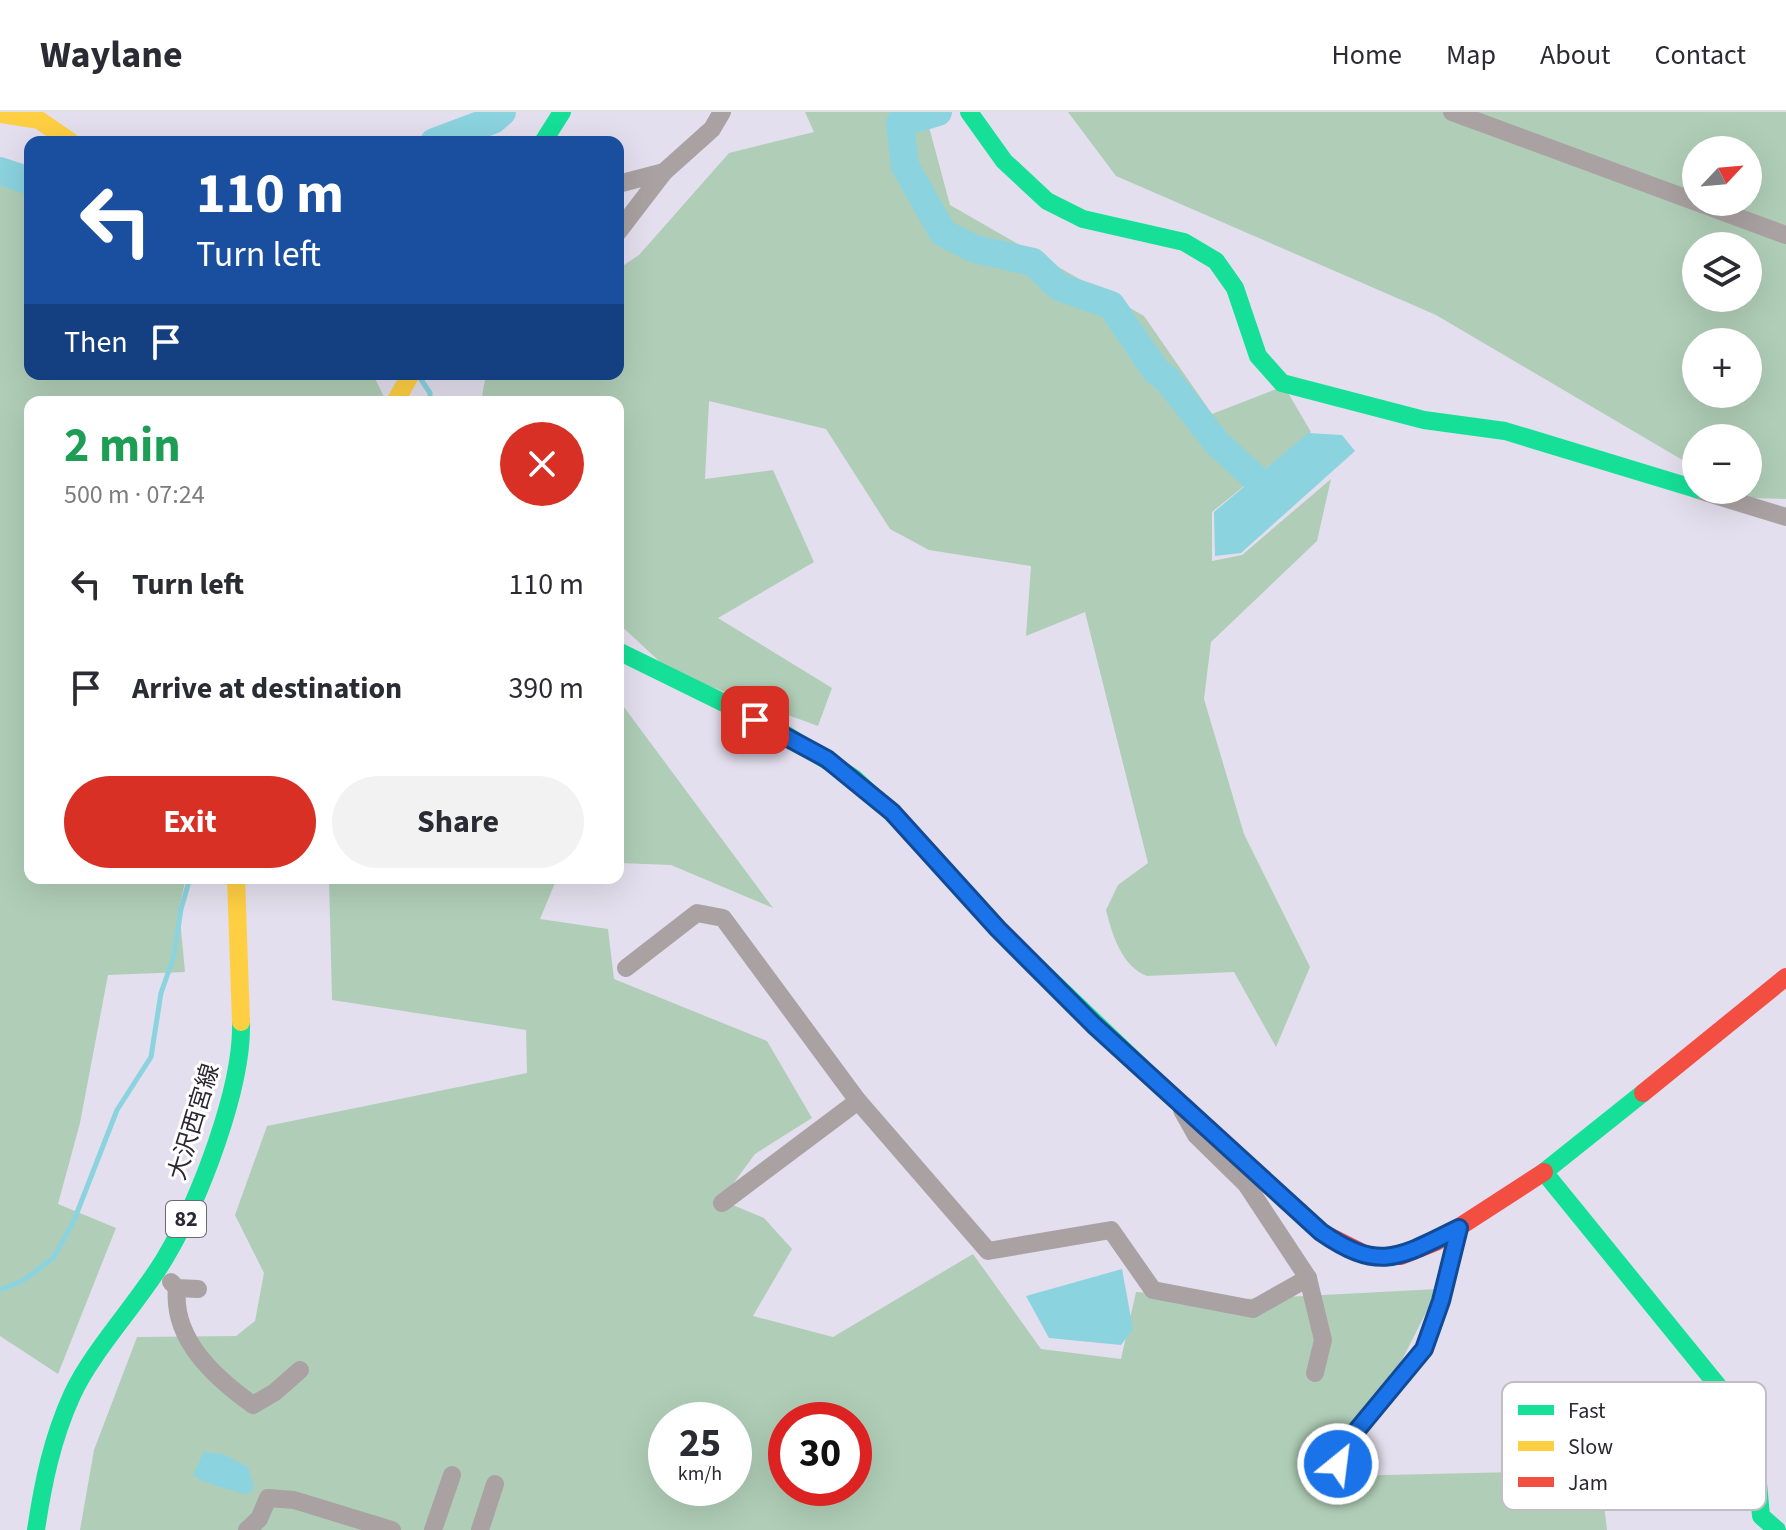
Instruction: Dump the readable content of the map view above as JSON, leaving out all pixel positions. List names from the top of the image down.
{
  "streets": {
    "street": ["大沢西宮線", "82"]
  },
  "legend": ["Fast", "Slow", "Jam"],
  "north": "top right",
  "page": {
    "header": "Waylane",
    "nav": [
      "Home",
      "Map",
      "About",
      "Contact"
    ],
    "map_buttons": ["+", "−"],
    "turn": ["110 m", "Turn left"],
    "then": "Then",
    "heading": ["2 min", "500 m · 07:24"],
    "list": [
      {
        "name": "Turn left",
        "value": "110 m"
      },
      {
        "name": "Arrive at destination",
        "value": "390 m"
      }
    ],
    "buttons": ["Exit", "Share"],
    "speed": "25 km/h",
    "limit": "30"
  }
}
